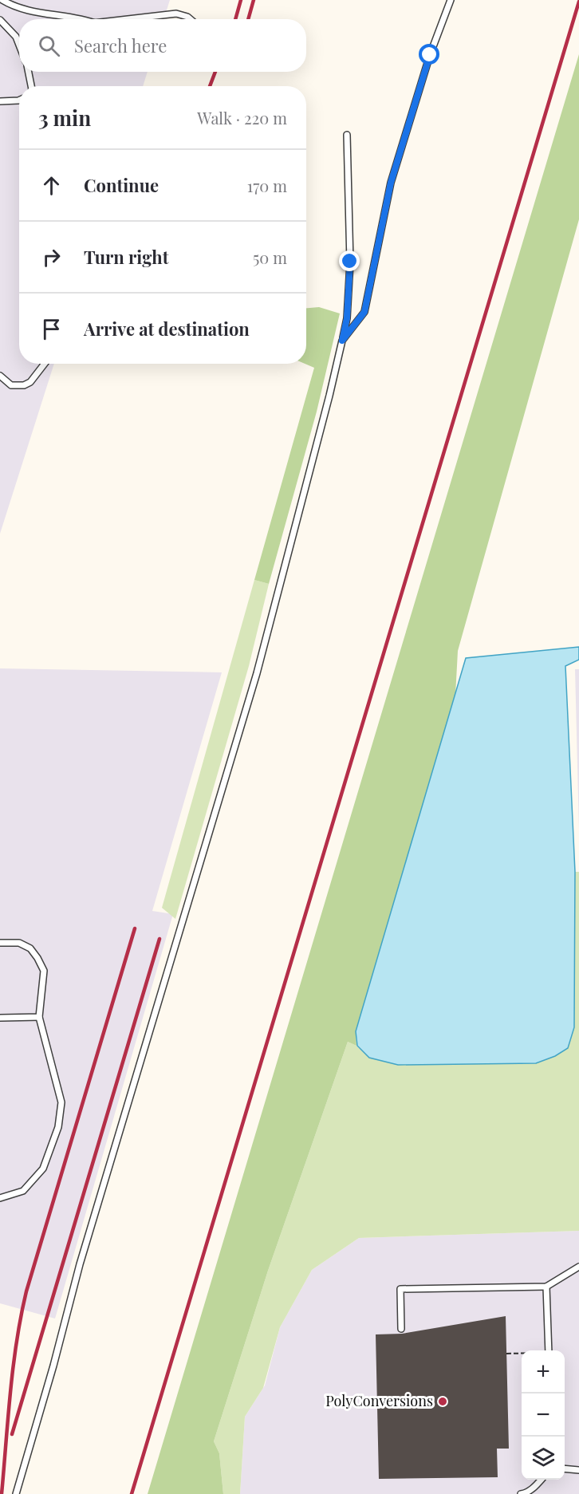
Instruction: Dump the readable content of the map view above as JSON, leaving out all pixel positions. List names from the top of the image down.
{
  "places": ["PolyConversions"],
  "page": {
    "search": "Search here",
    "heading": ["3 min", "Walk · 220 m"],
    "list": [
      ["Continue", "170 m"],
      ["Turn right", "50 m"],
      "Arrive at destination"
    ],
    "map_buttons": ["+", "−"]
  }
}
